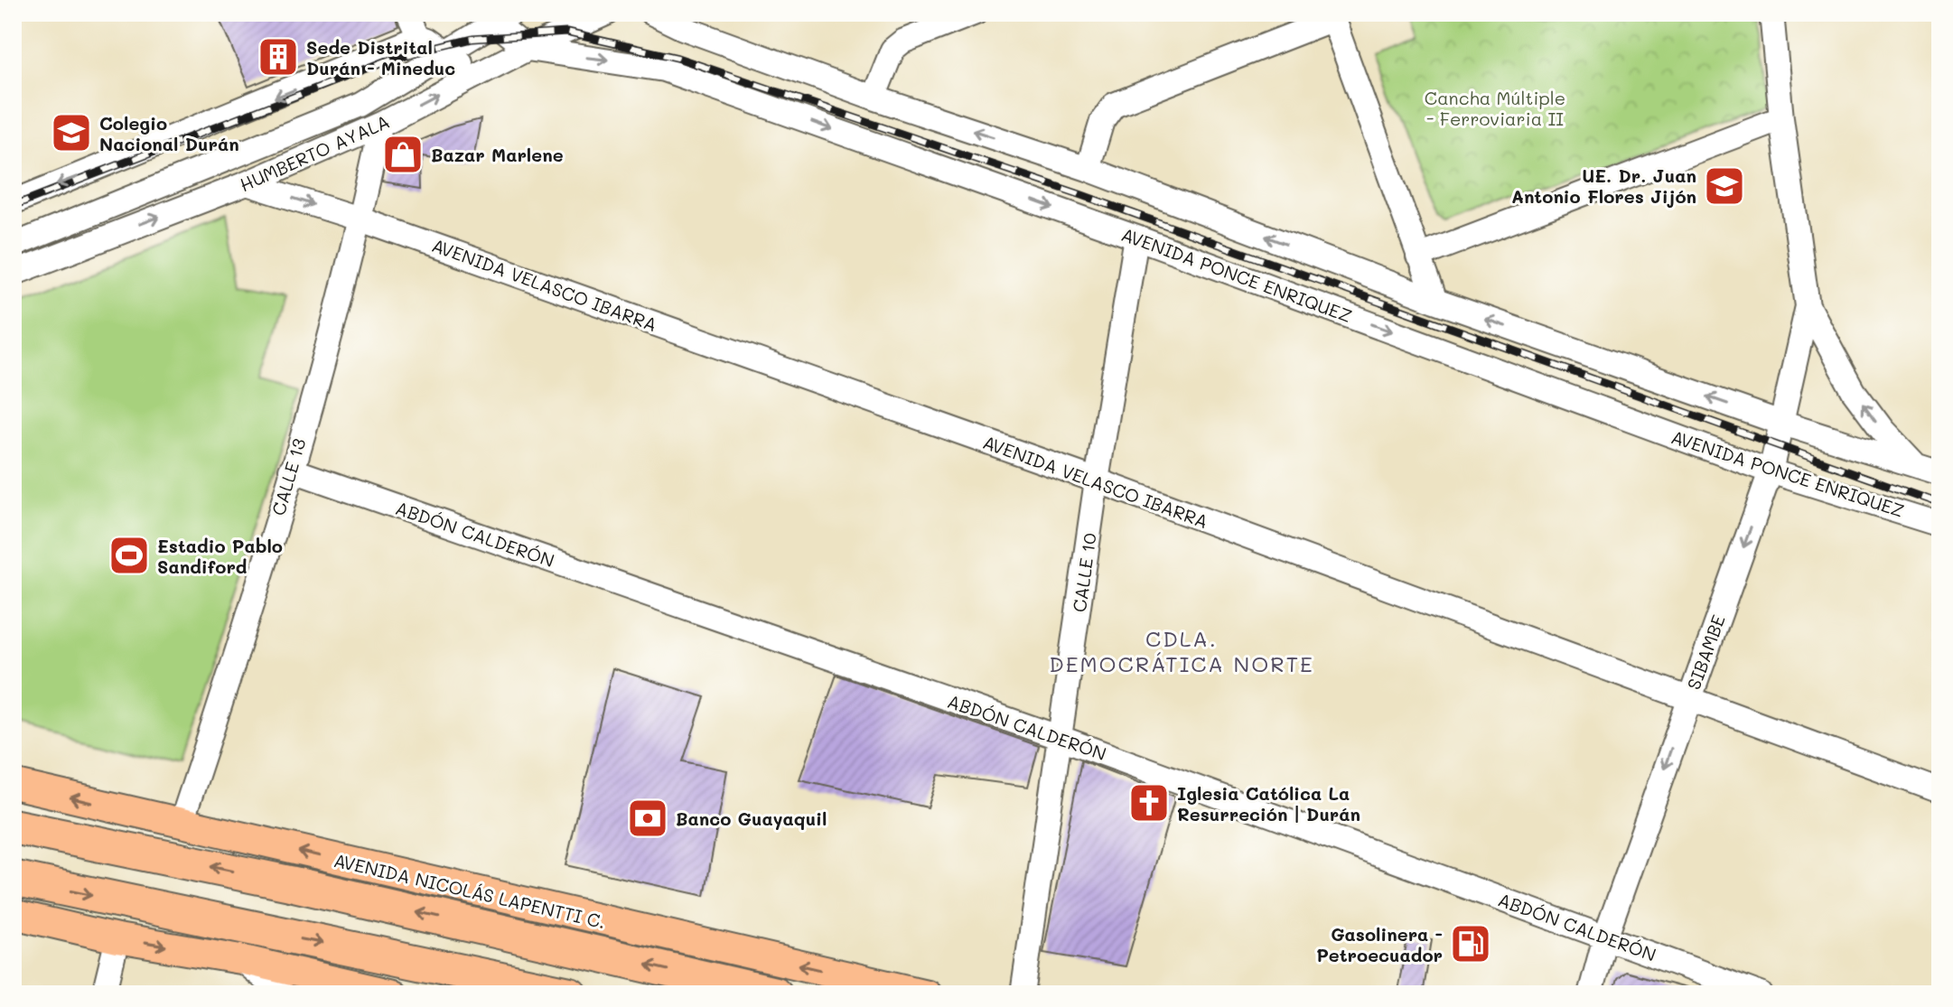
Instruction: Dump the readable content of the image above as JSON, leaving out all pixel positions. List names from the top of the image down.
{
  "streets": {
    "highway": ["AVENIDA NICOLÁS LAPENTTI C."],
    "street": [
      "HUMBERTO AYALA",
      "AVENIDA PONCE ENRIQUEZ",
      "AVENIDA VELASCO IBARRA",
      "CALLE 13",
      "ABDÓN CALDERÓN",
      "CALLE 10",
      "SIBAMBE"
    ]
  },
  "crossings": [
    ["HUMBERTO AYALA", "AVENIDA PONCE ENRIQUEZ"],
    ["HUMBERTO AYALA", "AVENIDA VELASCO IBARRA"],
    ["HUMBERTO AYALA", "CALLE 13"],
    ["AVENIDA PONCE ENRIQUEZ", "CALLE 10"],
    ["AVENIDA PONCE ENRIQUEZ", "SIBAMBE"],
    ["AVENIDA VELASCO IBARRA", "CALLE 13"],
    ["AVENIDA VELASCO IBARRA", "CALLE 10"],
    ["AVENIDA VELASCO IBARRA", "SIBAMBE"],
    ["CALLE 13", "ABDÓN CALDERÓN"],
    ["CALLE 13", "AVENIDA NICOLÁS LAPENTTI C."],
    ["ABDÓN CALDERÓN", "CALLE 10"],
    ["ABDÓN CALDERÓN", "SIBAMBE"]
  ],
  "one_way": ["AVENIDA NICOLÁS LAPENTTI C."],
  "districts": ["CDLA. DEMOCRÁTICA NORTE"],
  "parks": ["Cancha Múltiple - Ferroviaria II"],
  "places": {
    "building": ["Sede Distrital Durán - Mineduc"],
    "school or university": ["Colegio Nacional Durán", "UE. Dr. Juan Antonio Flores Jijón"],
    "shop": ["Bazar Marlene"],
    "sports": ["Estadio Pablo Sandiford"],
    "church": ["Iglesia Católica La Resurreción | Durán"],
    "bank": ["Banco Guayaquil"],
    "fuel station": ["Gasolinera - Petroecuador"]
  }
}
